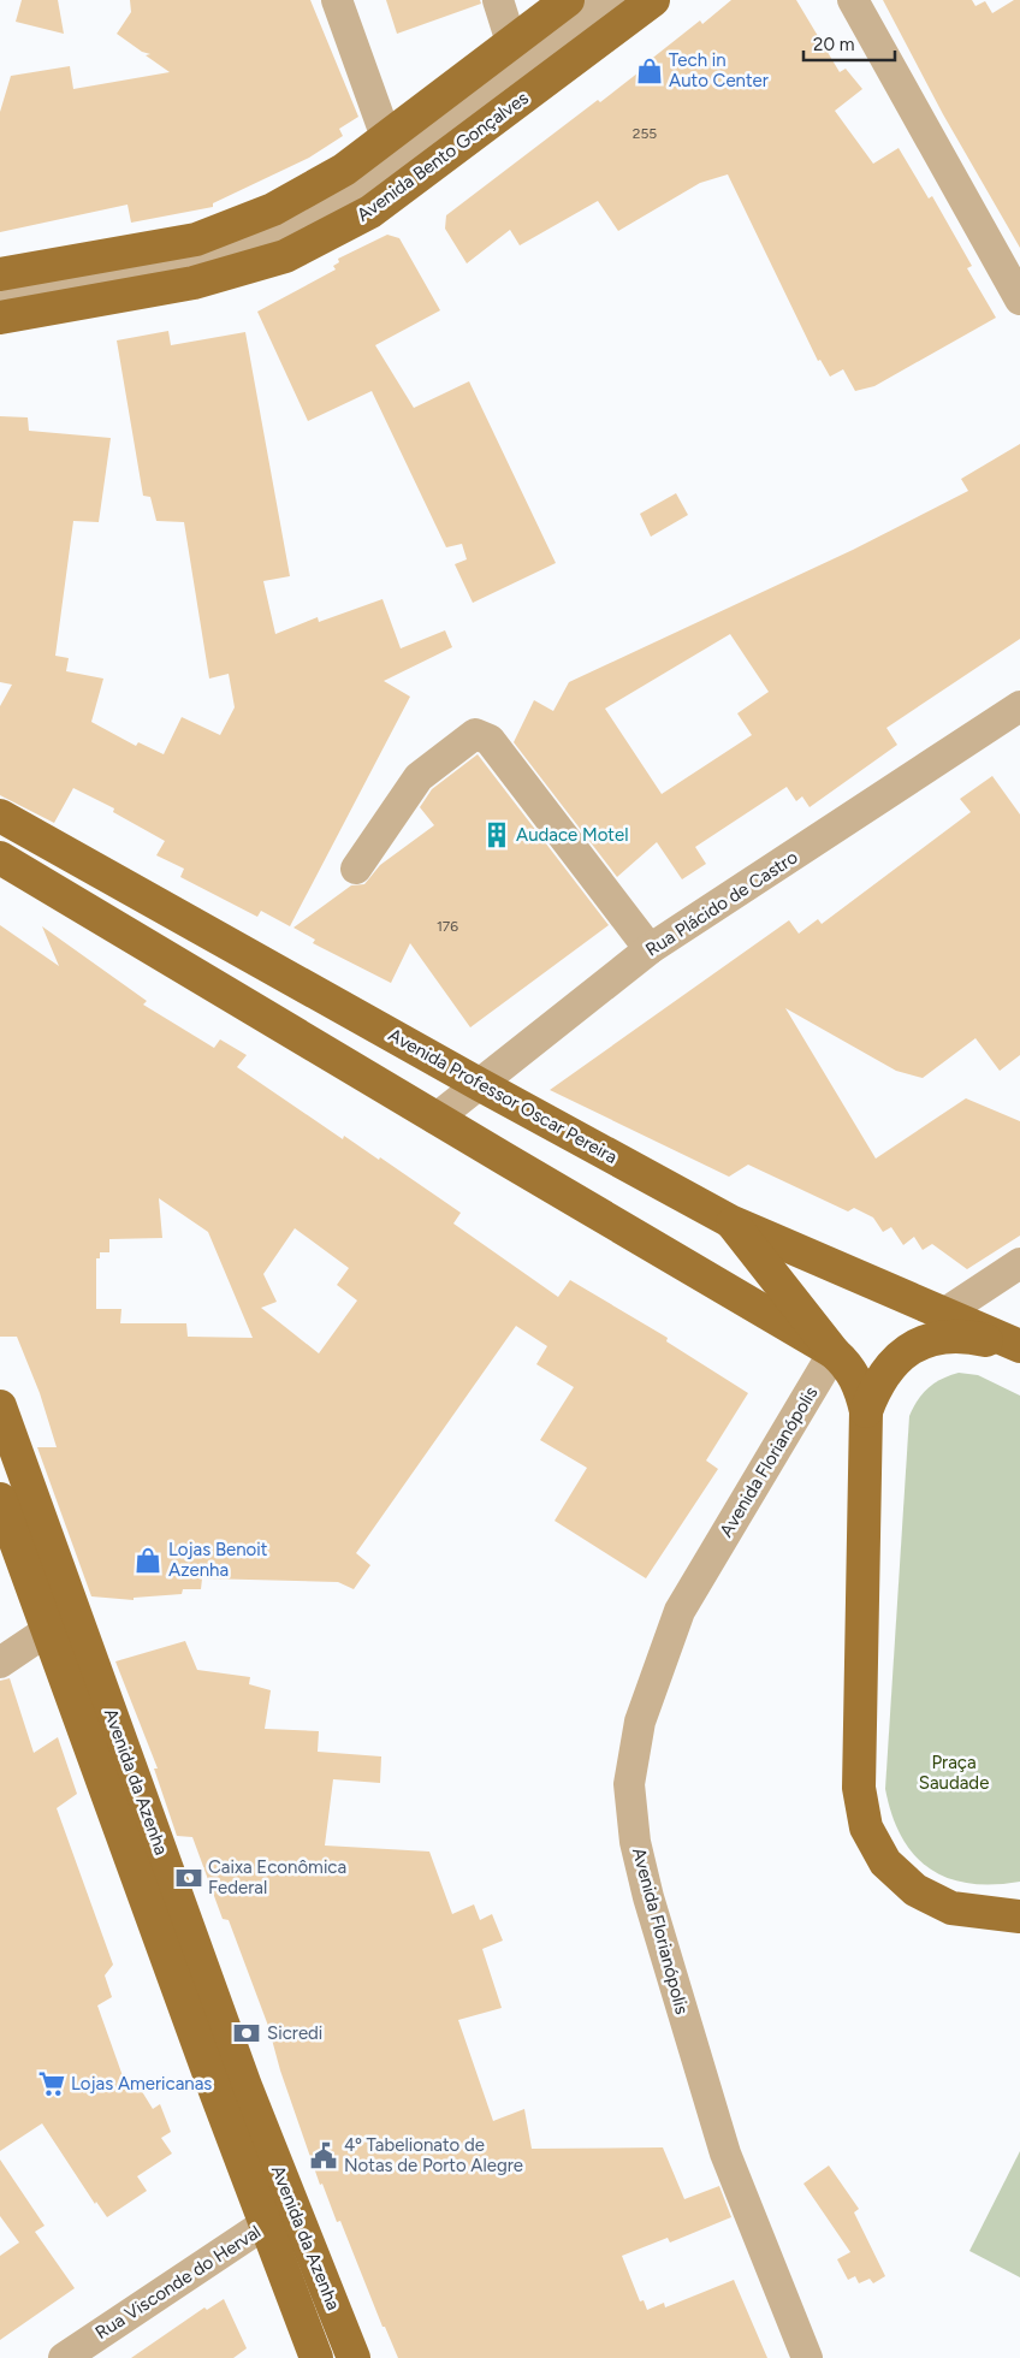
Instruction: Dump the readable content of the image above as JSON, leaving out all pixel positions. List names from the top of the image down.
{
  "streets": {
    "main road": ["Avenida Bento Gonçalves", "Avenida Professor Oscar Pereira", "Avenida da Azenha"],
    "street": ["Rua Plácido de Castro", "Avenida Florianópolis", "Rua Visconde do Herval"]
  },
  "crossings": [
    ["Rua Plácido de Castro", "Avenida Professor Oscar Pereira"],
    ["Avenida da Azenha", "Rua Visconde do Herval"]
  ],
  "parks": ["Praça Saudade"],
  "places": {
    "shop": ["Tech in Auto Center", "Lojas Benoit Azenha"],
    "building": ["Audace Motel"],
    "bank": ["Caixa Econômica Federal", "Sicredi"],
    "supermarket": ["Lojas Americanas"],
    "public building": ["4º Tabelionato de Notas de Porto Alegre"]
  },
  "house_numbers": ["255", "176"],
  "scale_bar": "20 m"
}
